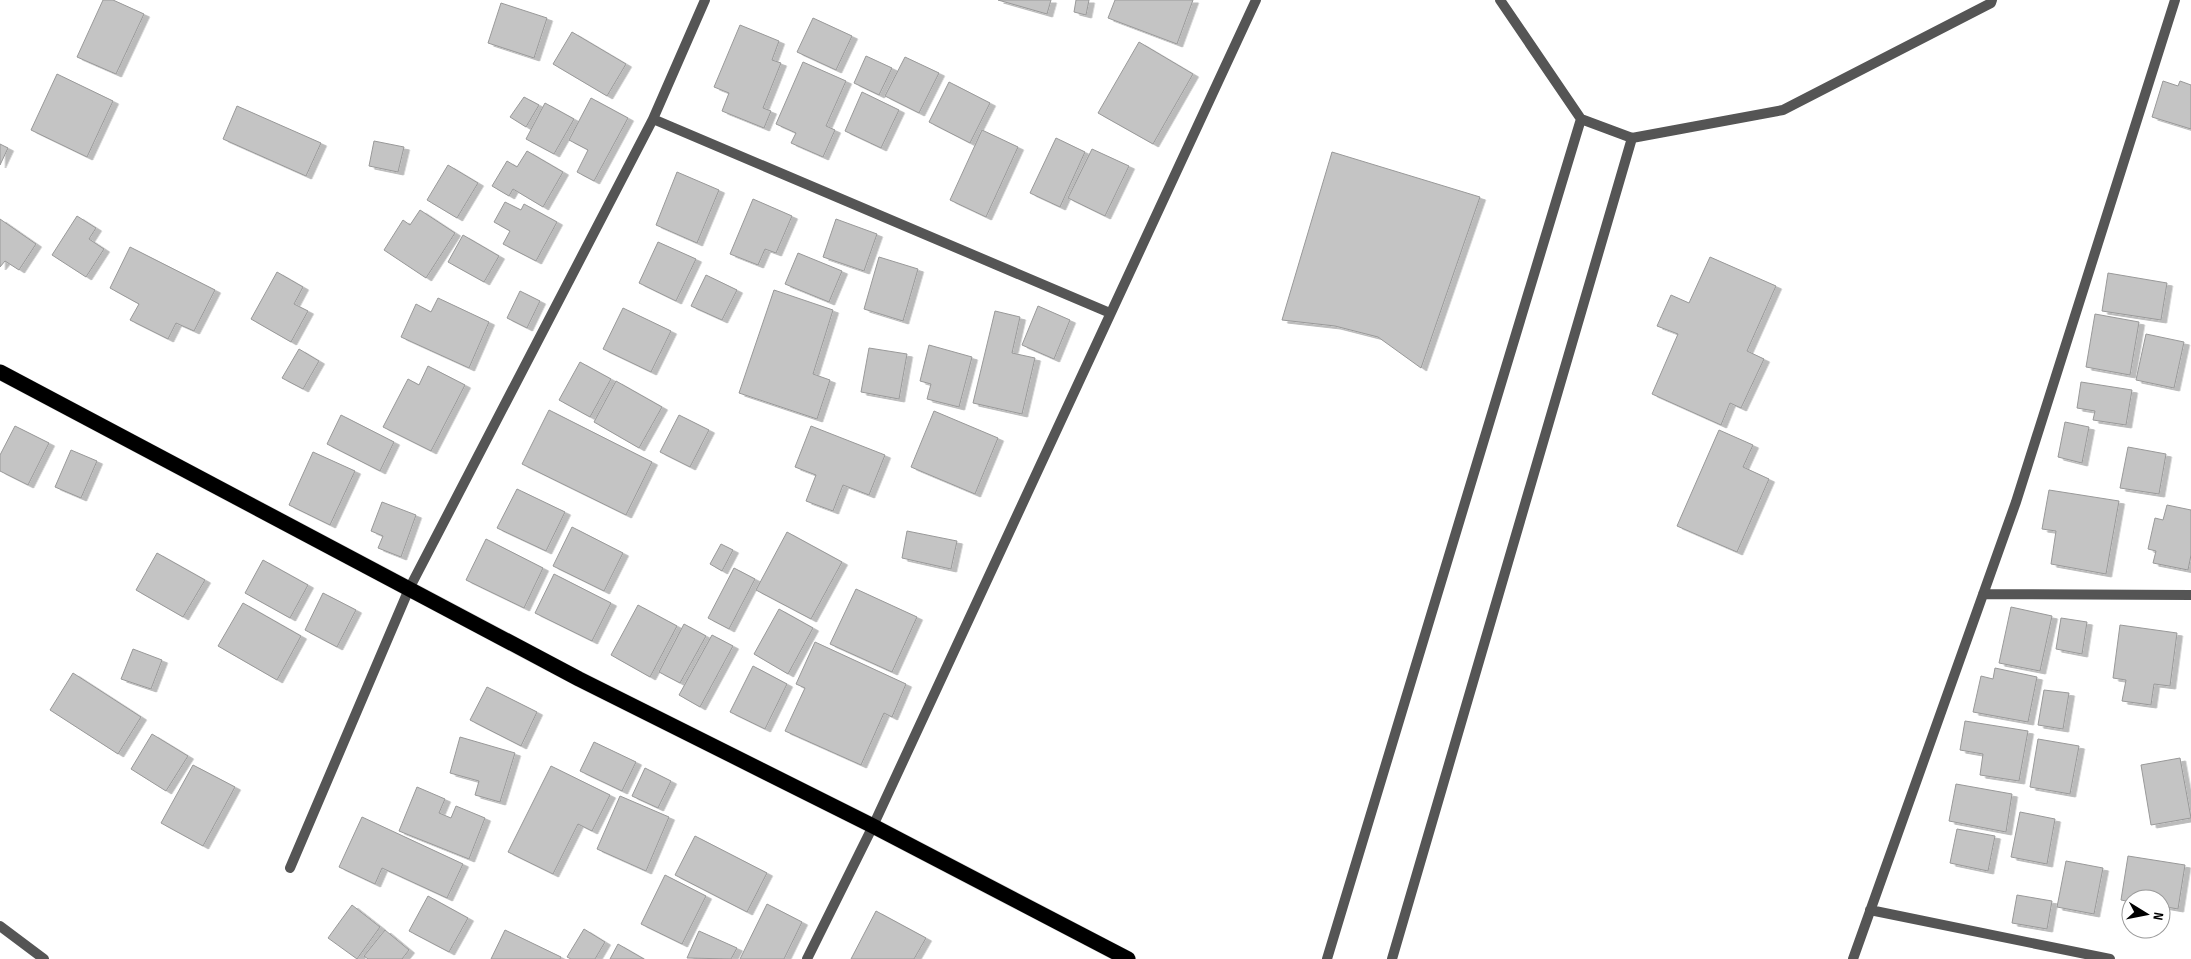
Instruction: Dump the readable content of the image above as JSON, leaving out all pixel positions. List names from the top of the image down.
{
  "north": "right"
}
